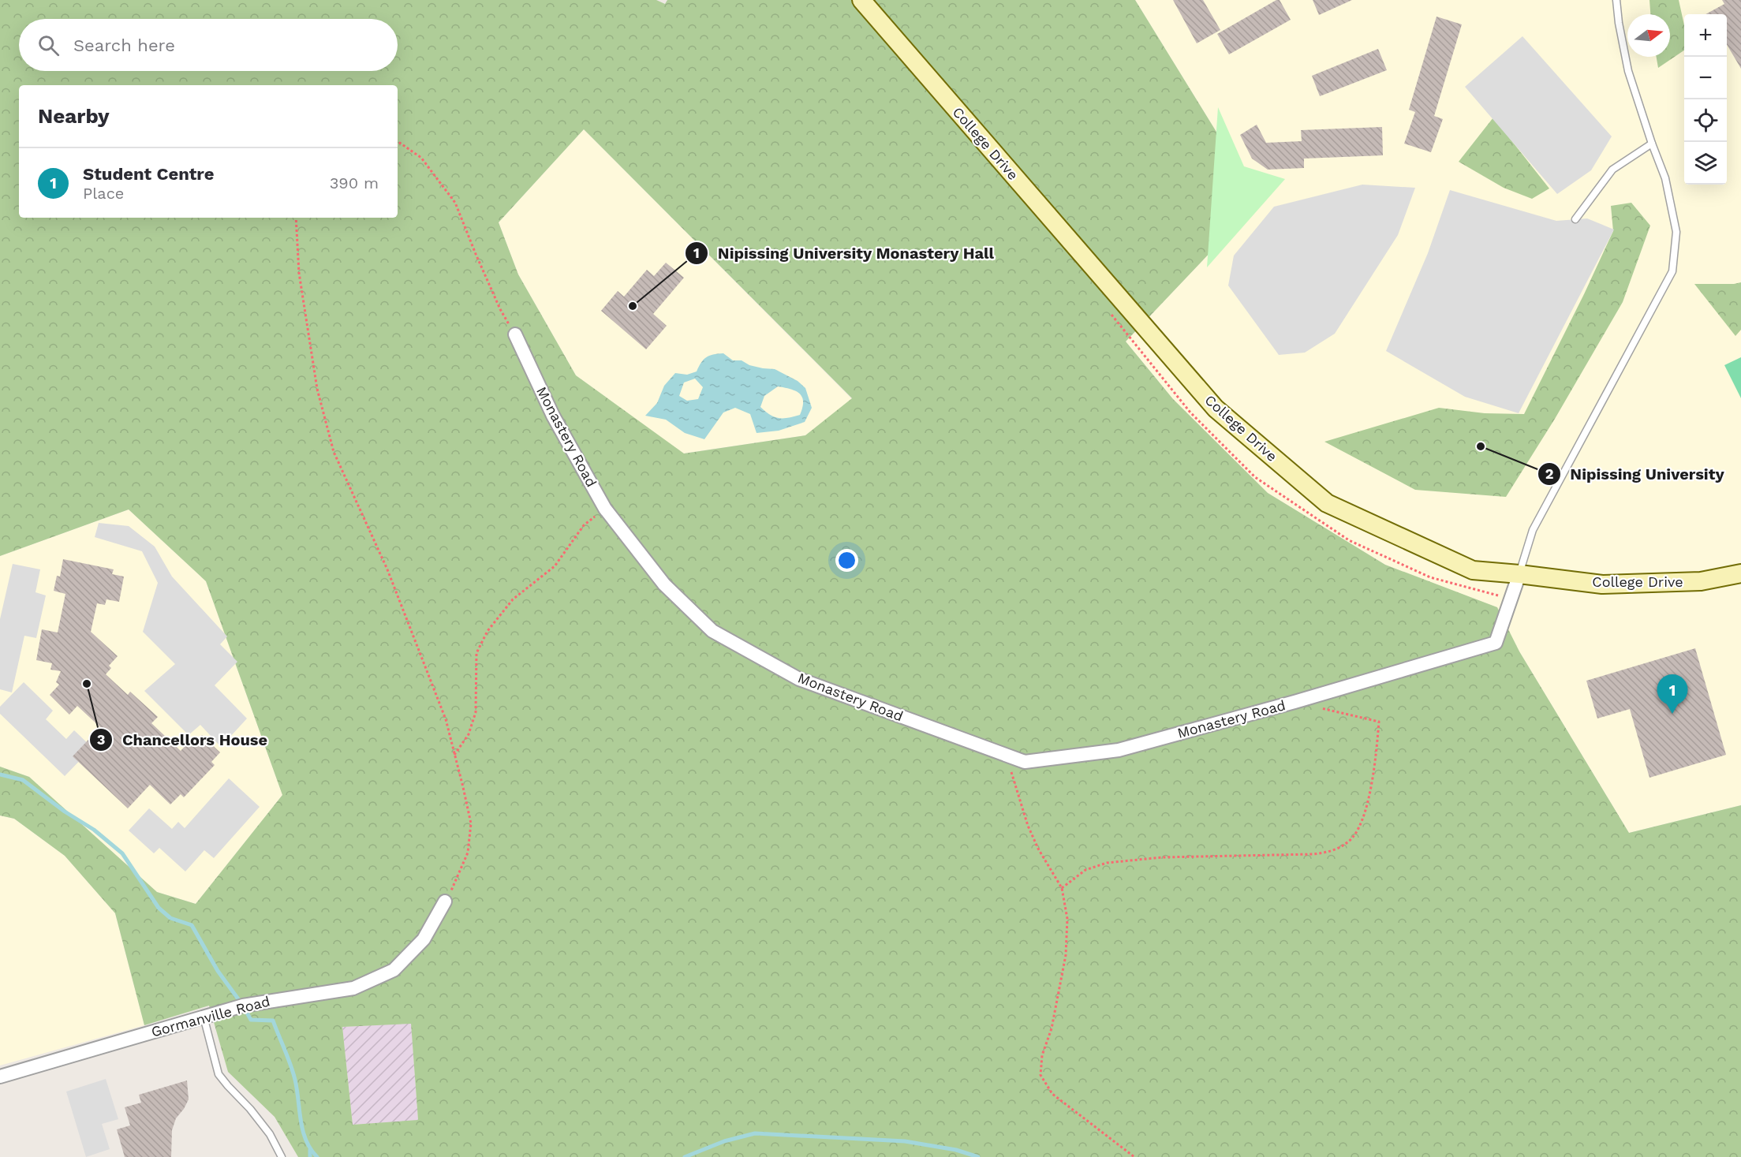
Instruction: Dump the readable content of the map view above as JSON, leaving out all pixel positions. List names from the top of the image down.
{
  "streets": {
    "street": ["College Drive", "Monastery Road", "Gormanville Road"]
  },
  "crossings": [
    ["College Drive", "Monastery Road"]
  ],
  "places": ["Nipissing University Monastery Hall", "Nipissing University", "Chancellors House"],
  "north": "right",
  "page": {
    "map_buttons": ["+", "−"],
    "search": "Search here",
    "heading": "Nearby",
    "list": [
      {
        "mark": "1",
        "name": "Student Centre",
        "note": "Place",
        "value": "390 m"
      }
    ],
    "pins": "1"
  }
}
